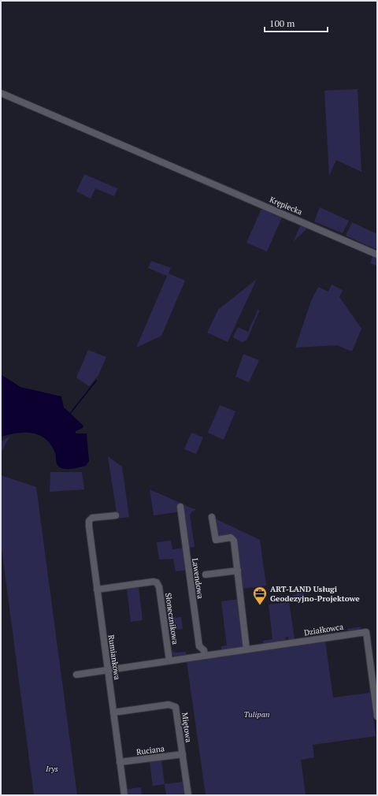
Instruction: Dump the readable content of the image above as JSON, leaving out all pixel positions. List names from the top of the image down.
{
  "streets": {
    "street": [
      "Krępiecka",
      "Lawendowa",
      "Słonecznikowa",
      "Działkowca",
      "Rumiankowa",
      "Miętowa",
      "Ruciana"
    ]
  },
  "crossings": [
    ["Lawendowa", "Działkowca"],
    ["Słonecznikowa", "Działkowca"],
    ["Słonecznikowa", "Rumiankowa"],
    ["Rumiankowa", "Miętowa"],
    ["Rumiankowa", "Ruciana"],
    ["Miętowa", "Ruciana"]
  ],
  "parks": ["Tulipan", "Irys"],
  "places": {
    "office": ["ART-LAND Usługi Geodezyjno-Projektowe"]
  },
  "scale_bar": "100 m"
}
